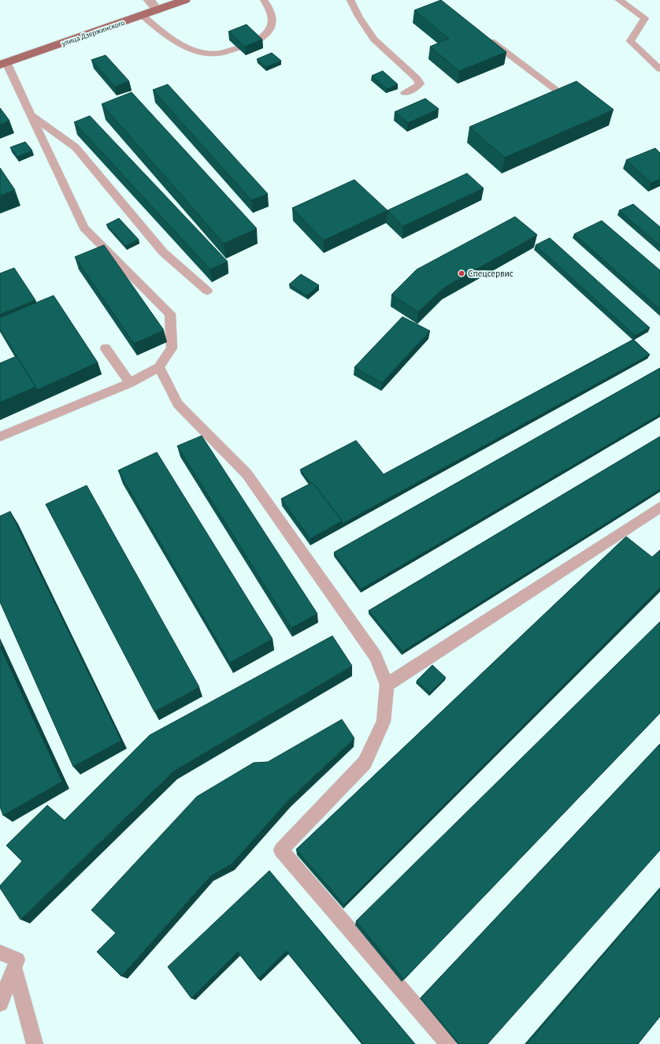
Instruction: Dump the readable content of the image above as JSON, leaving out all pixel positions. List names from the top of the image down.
{
  "streets": {
    "main road": ["улица Дзержинского"]
  },
  "places": ["Спецсервис"]
}
